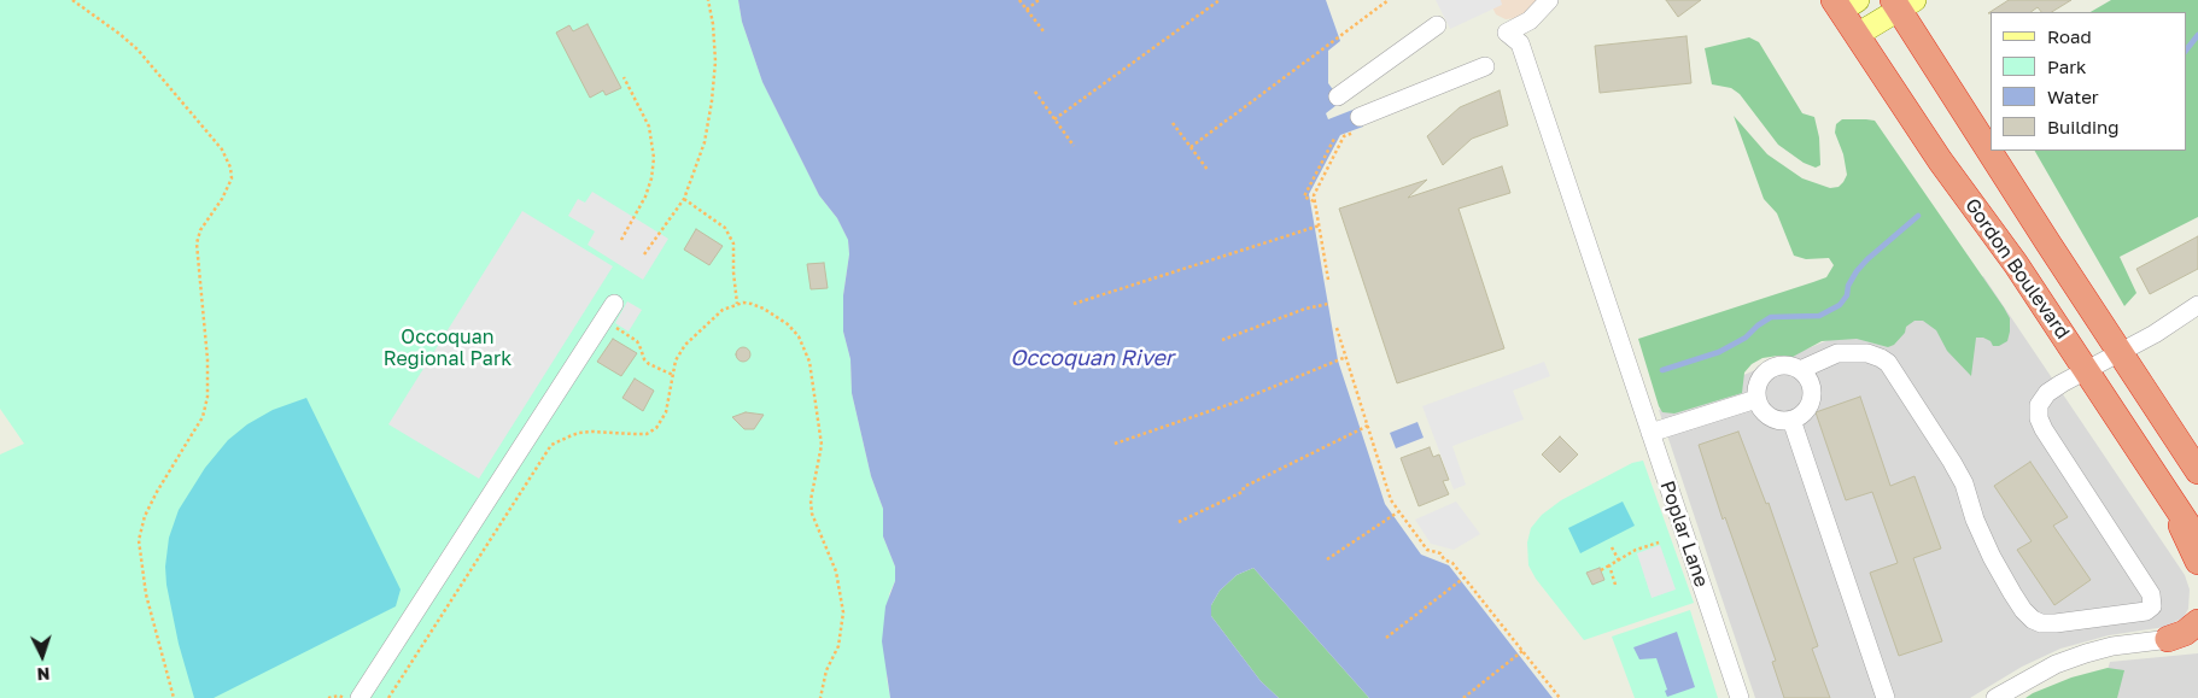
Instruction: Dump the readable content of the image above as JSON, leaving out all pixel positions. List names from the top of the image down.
{
  "streets": {
    "highway": ["Gordon Boulevard"],
    "street": ["Poplar Lane"]
  },
  "water": ["Occoquan River"],
  "parks": ["Occoquan Regional Park"],
  "legend": [
    "Road",
    "Park",
    "Water",
    "Building"
  ],
  "north": "bottom"
}
